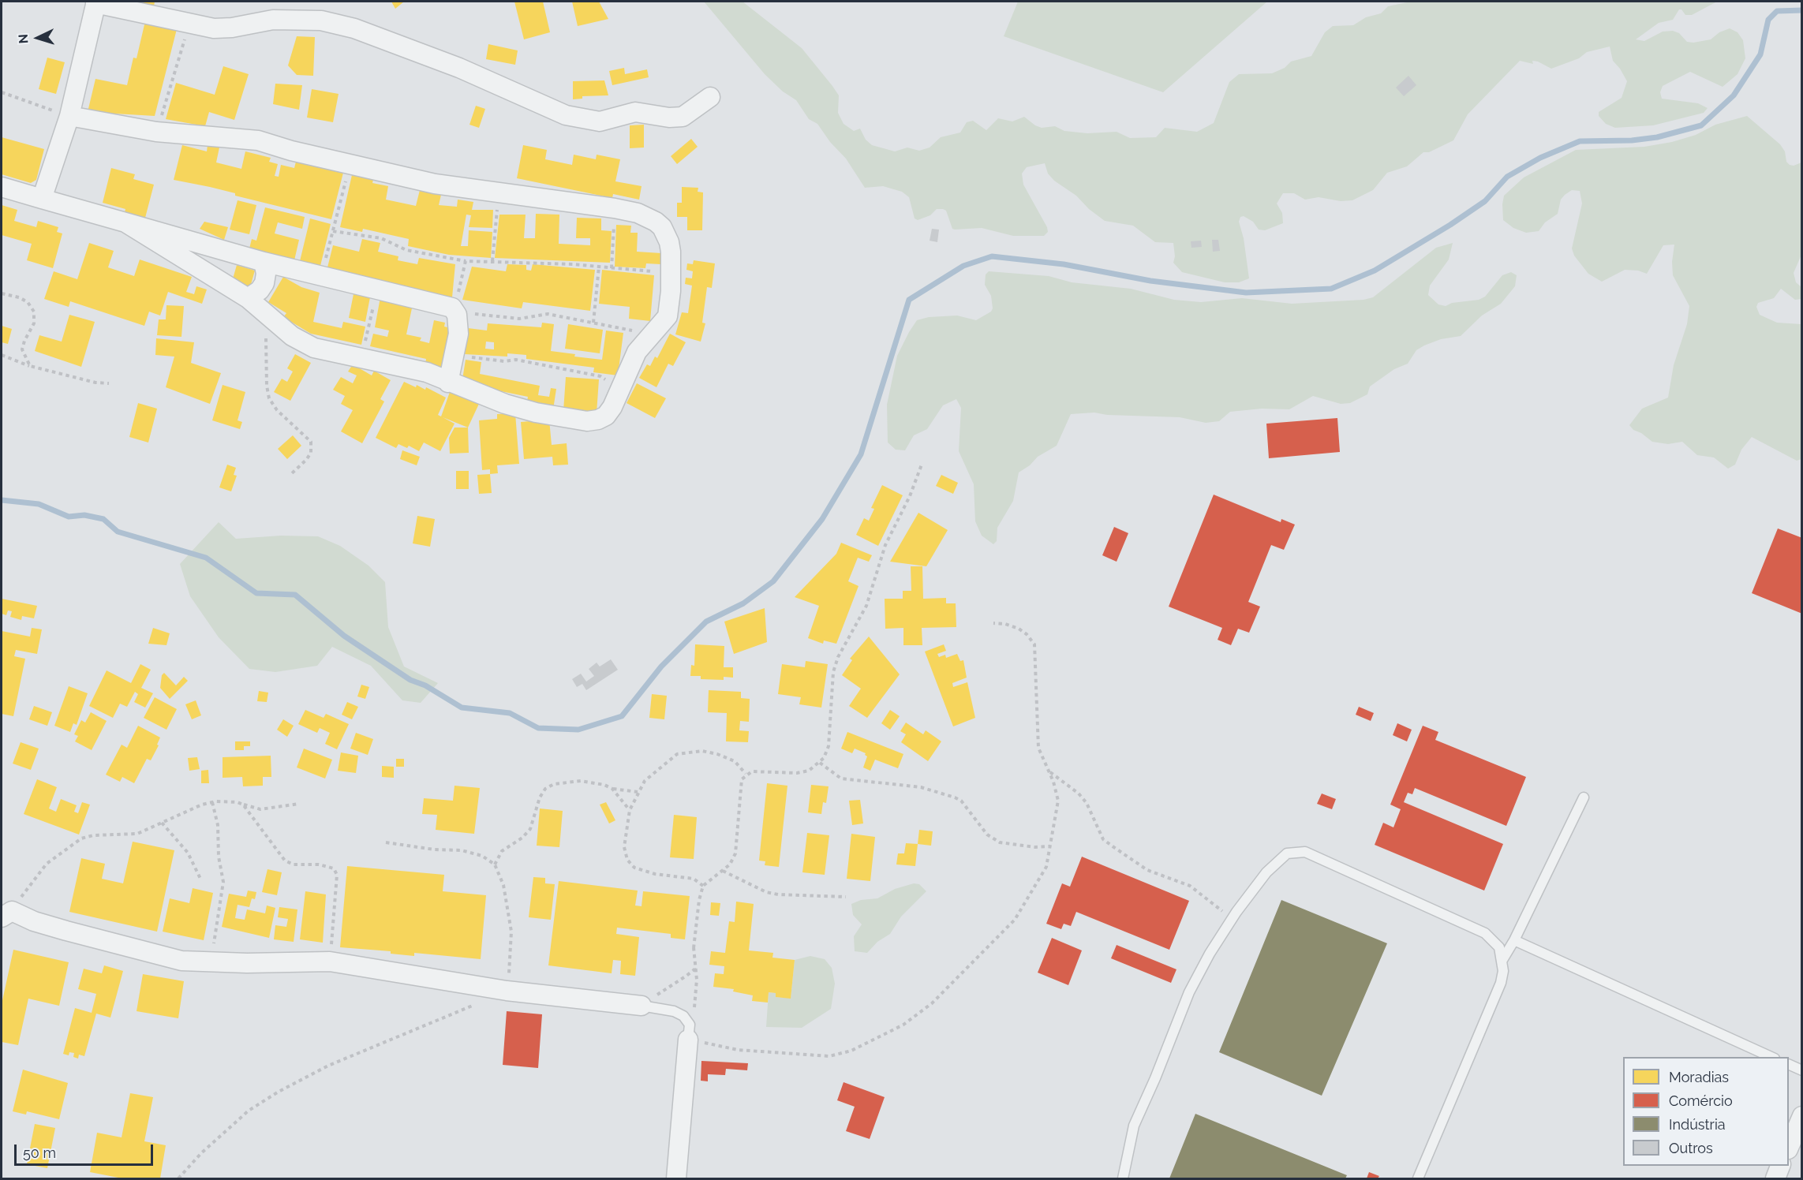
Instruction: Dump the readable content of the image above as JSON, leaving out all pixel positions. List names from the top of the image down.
{
  "legend": [
    "Moradias",
    "Comércio",
    "Indústria",
    "Outros"
  ],
  "scale_bar": "50 m",
  "north": "left"
}
